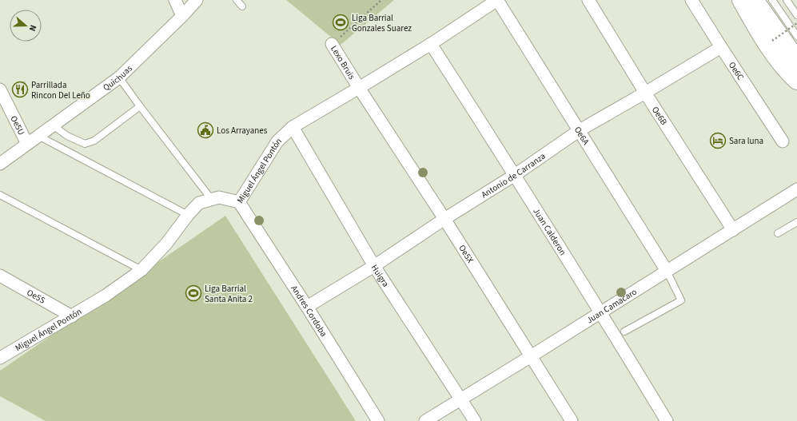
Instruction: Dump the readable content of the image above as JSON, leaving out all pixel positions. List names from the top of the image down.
{
  "streets": {
    "street": [
      "Lexo Bruis",
      "Oe6C",
      "Quichuas",
      "Oe6B",
      "Oe5U",
      "Oe6A",
      "Miguel Ángel Pontón",
      "Antonio de Carranza",
      "Juan Calderon",
      "Oe5X",
      "Huigra",
      "Oe5S",
      "Juan Camacaro",
      "Andres Cordoba"
    ]
  },
  "crossings": [
    ["Lexo Bruis", "Miguel Ángel Pontón"],
    ["Lexo Bruis", "Oe5X"],
    ["Oe6C", "Antonio de Carranza"],
    ["Quichuas", "Oe5U"],
    ["Oe6B", "Antonio de Carranza"],
    ["Oe6B", "Juan Camacaro"],
    ["Oe6A", "Miguel Ángel Pontón"],
    ["Oe6A", "Antonio de Carranza"],
    ["Oe6A", "Juan Camacaro"],
    ["Miguel Ángel Pontón", "Juan Calderon"],
    ["Miguel Ángel Pontón", "Oe5X"],
    ["Miguel Ángel Pontón", "Huigra"],
    ["Miguel Ángel Pontón", "Oe5S"],
    ["Miguel Ángel Pontón", "Andres Cordoba"],
    ["Antonio de Carranza", "Juan Calderon"],
    ["Antonio de Carranza", "Oe5X"],
    ["Antonio de Carranza", "Huigra"],
    ["Antonio de Carranza", "Andres Cordoba"],
    ["Juan Calderon", "Juan Camacaro"],
    ["Oe5X", "Juan Camacaro"],
    ["Huigra", "Juan Camacaro"]
  ],
  "places": {
    "sports": ["Liga Barrial Gonzales Suarez", "Liga Barrial Santa Anita 2"],
    "restaurant": ["Parrillada Rincon Del Leño"],
    "public building": ["Los Arrayanes"],
    "hotel": ["Sara luna"]
  },
  "north": "right"
}
